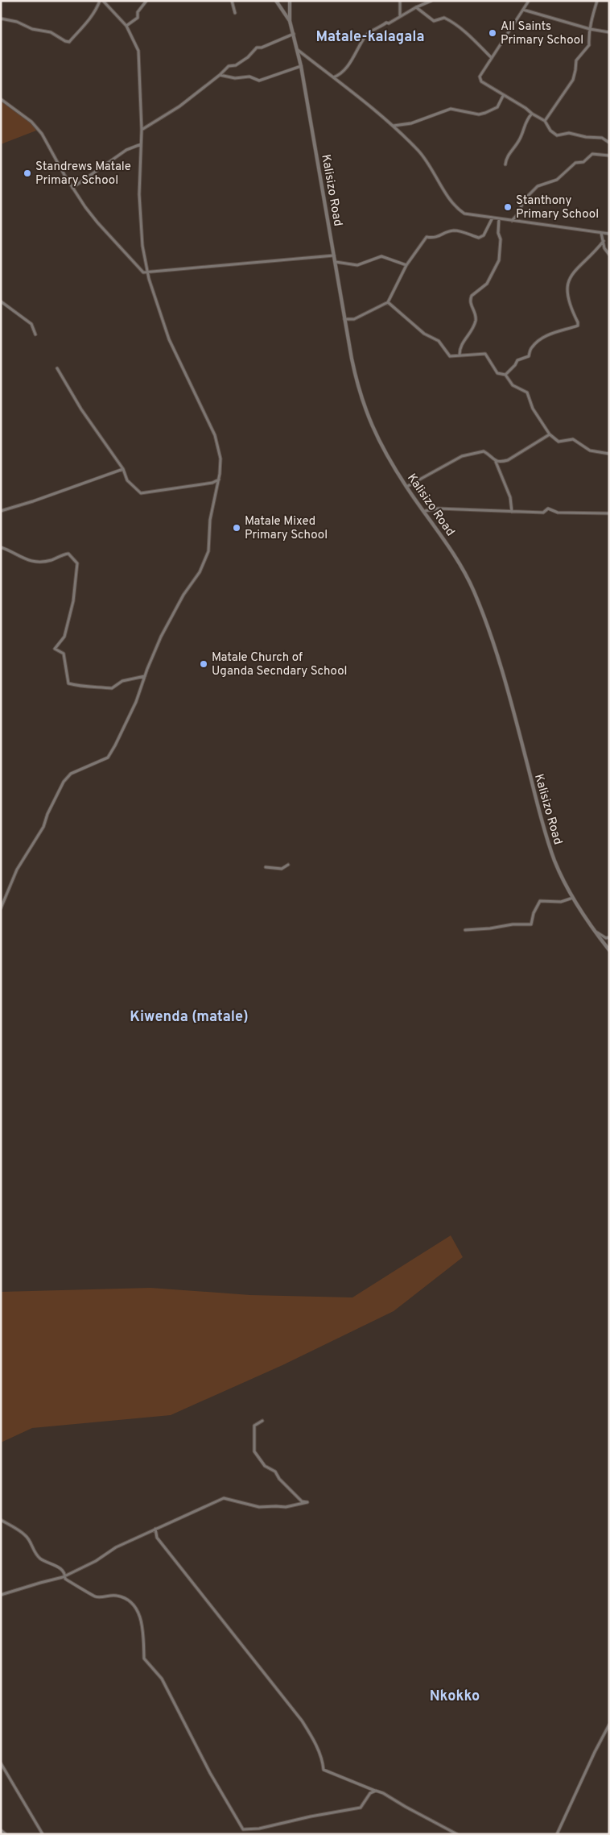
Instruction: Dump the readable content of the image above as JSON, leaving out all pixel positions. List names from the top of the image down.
{
  "streets": {
    "street": ["Kalisizo Road"]
  },
  "districts": ["Matale-kalagala", "Kiwenda (matale)", "Nkokko"],
  "places": [
    "All Saints Primary School",
    "Standrews Matale Primary School",
    "Stanthony Primary School",
    "Matale Mixed Primary School",
    "Matale Church of Uganda Secndary School"
  ]
}
